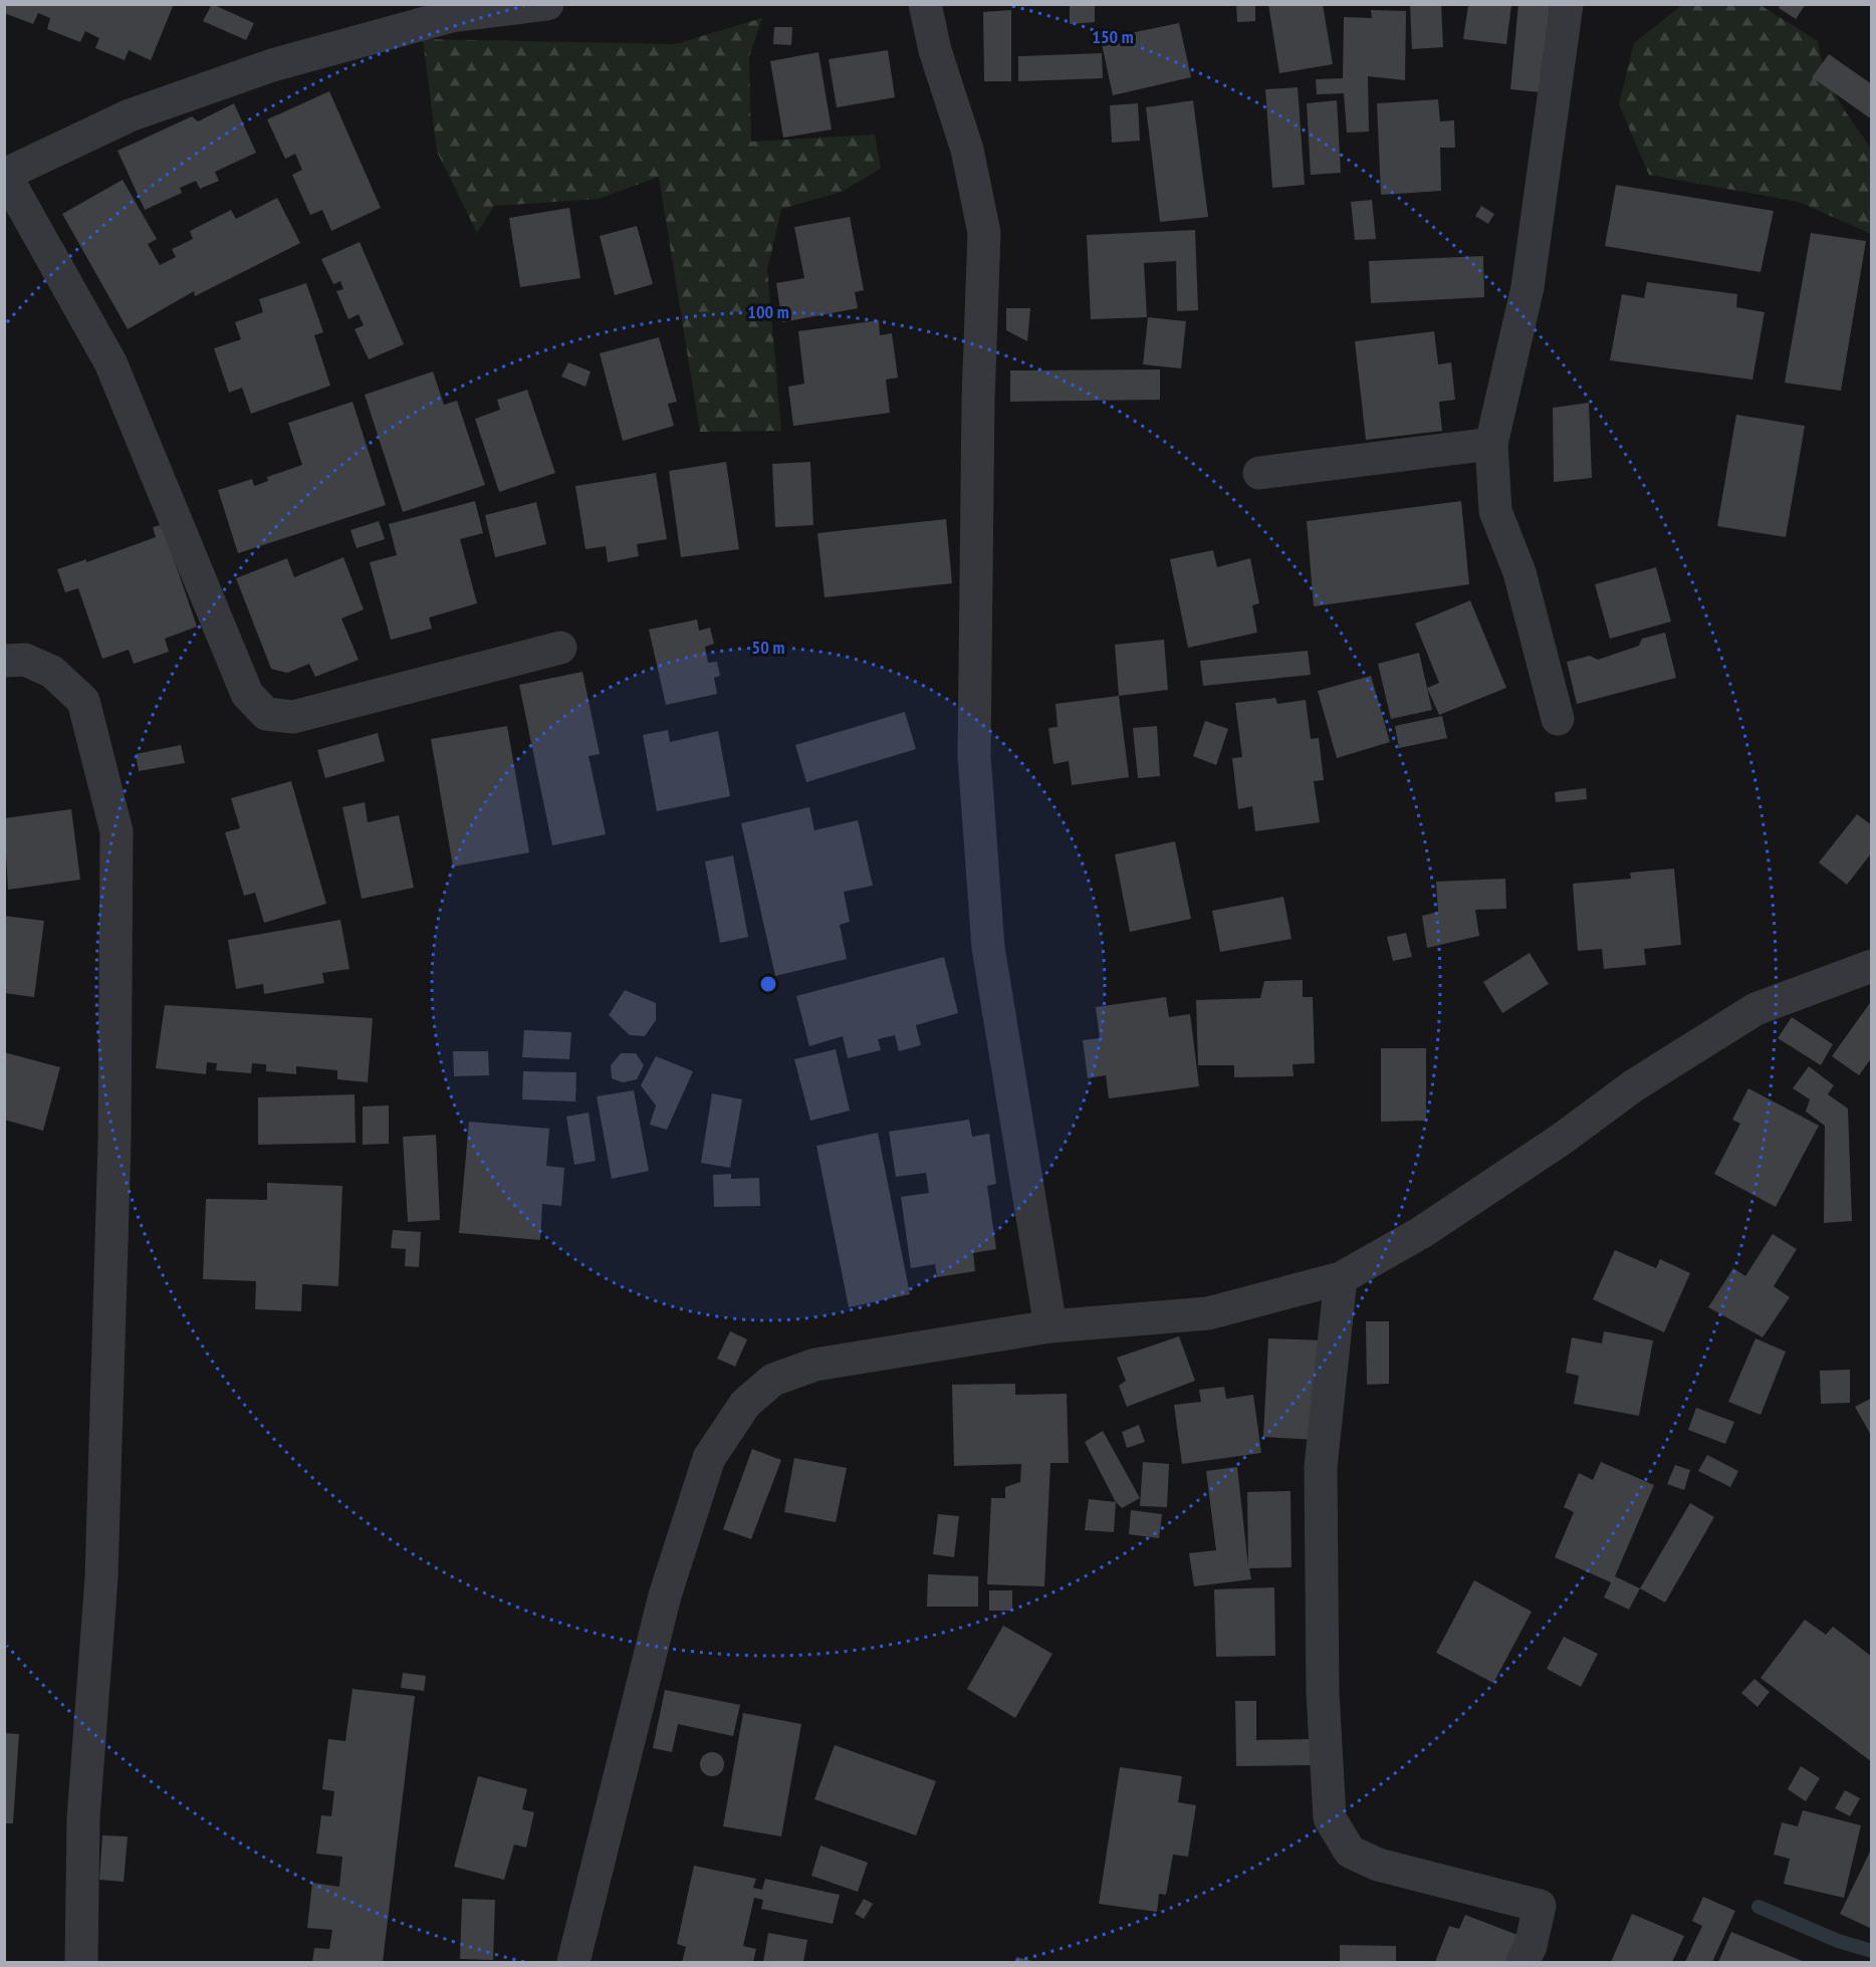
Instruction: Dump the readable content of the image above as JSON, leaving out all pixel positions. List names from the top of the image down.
{
  "rings": ["150 m", "100 m", "50 m"]
}
